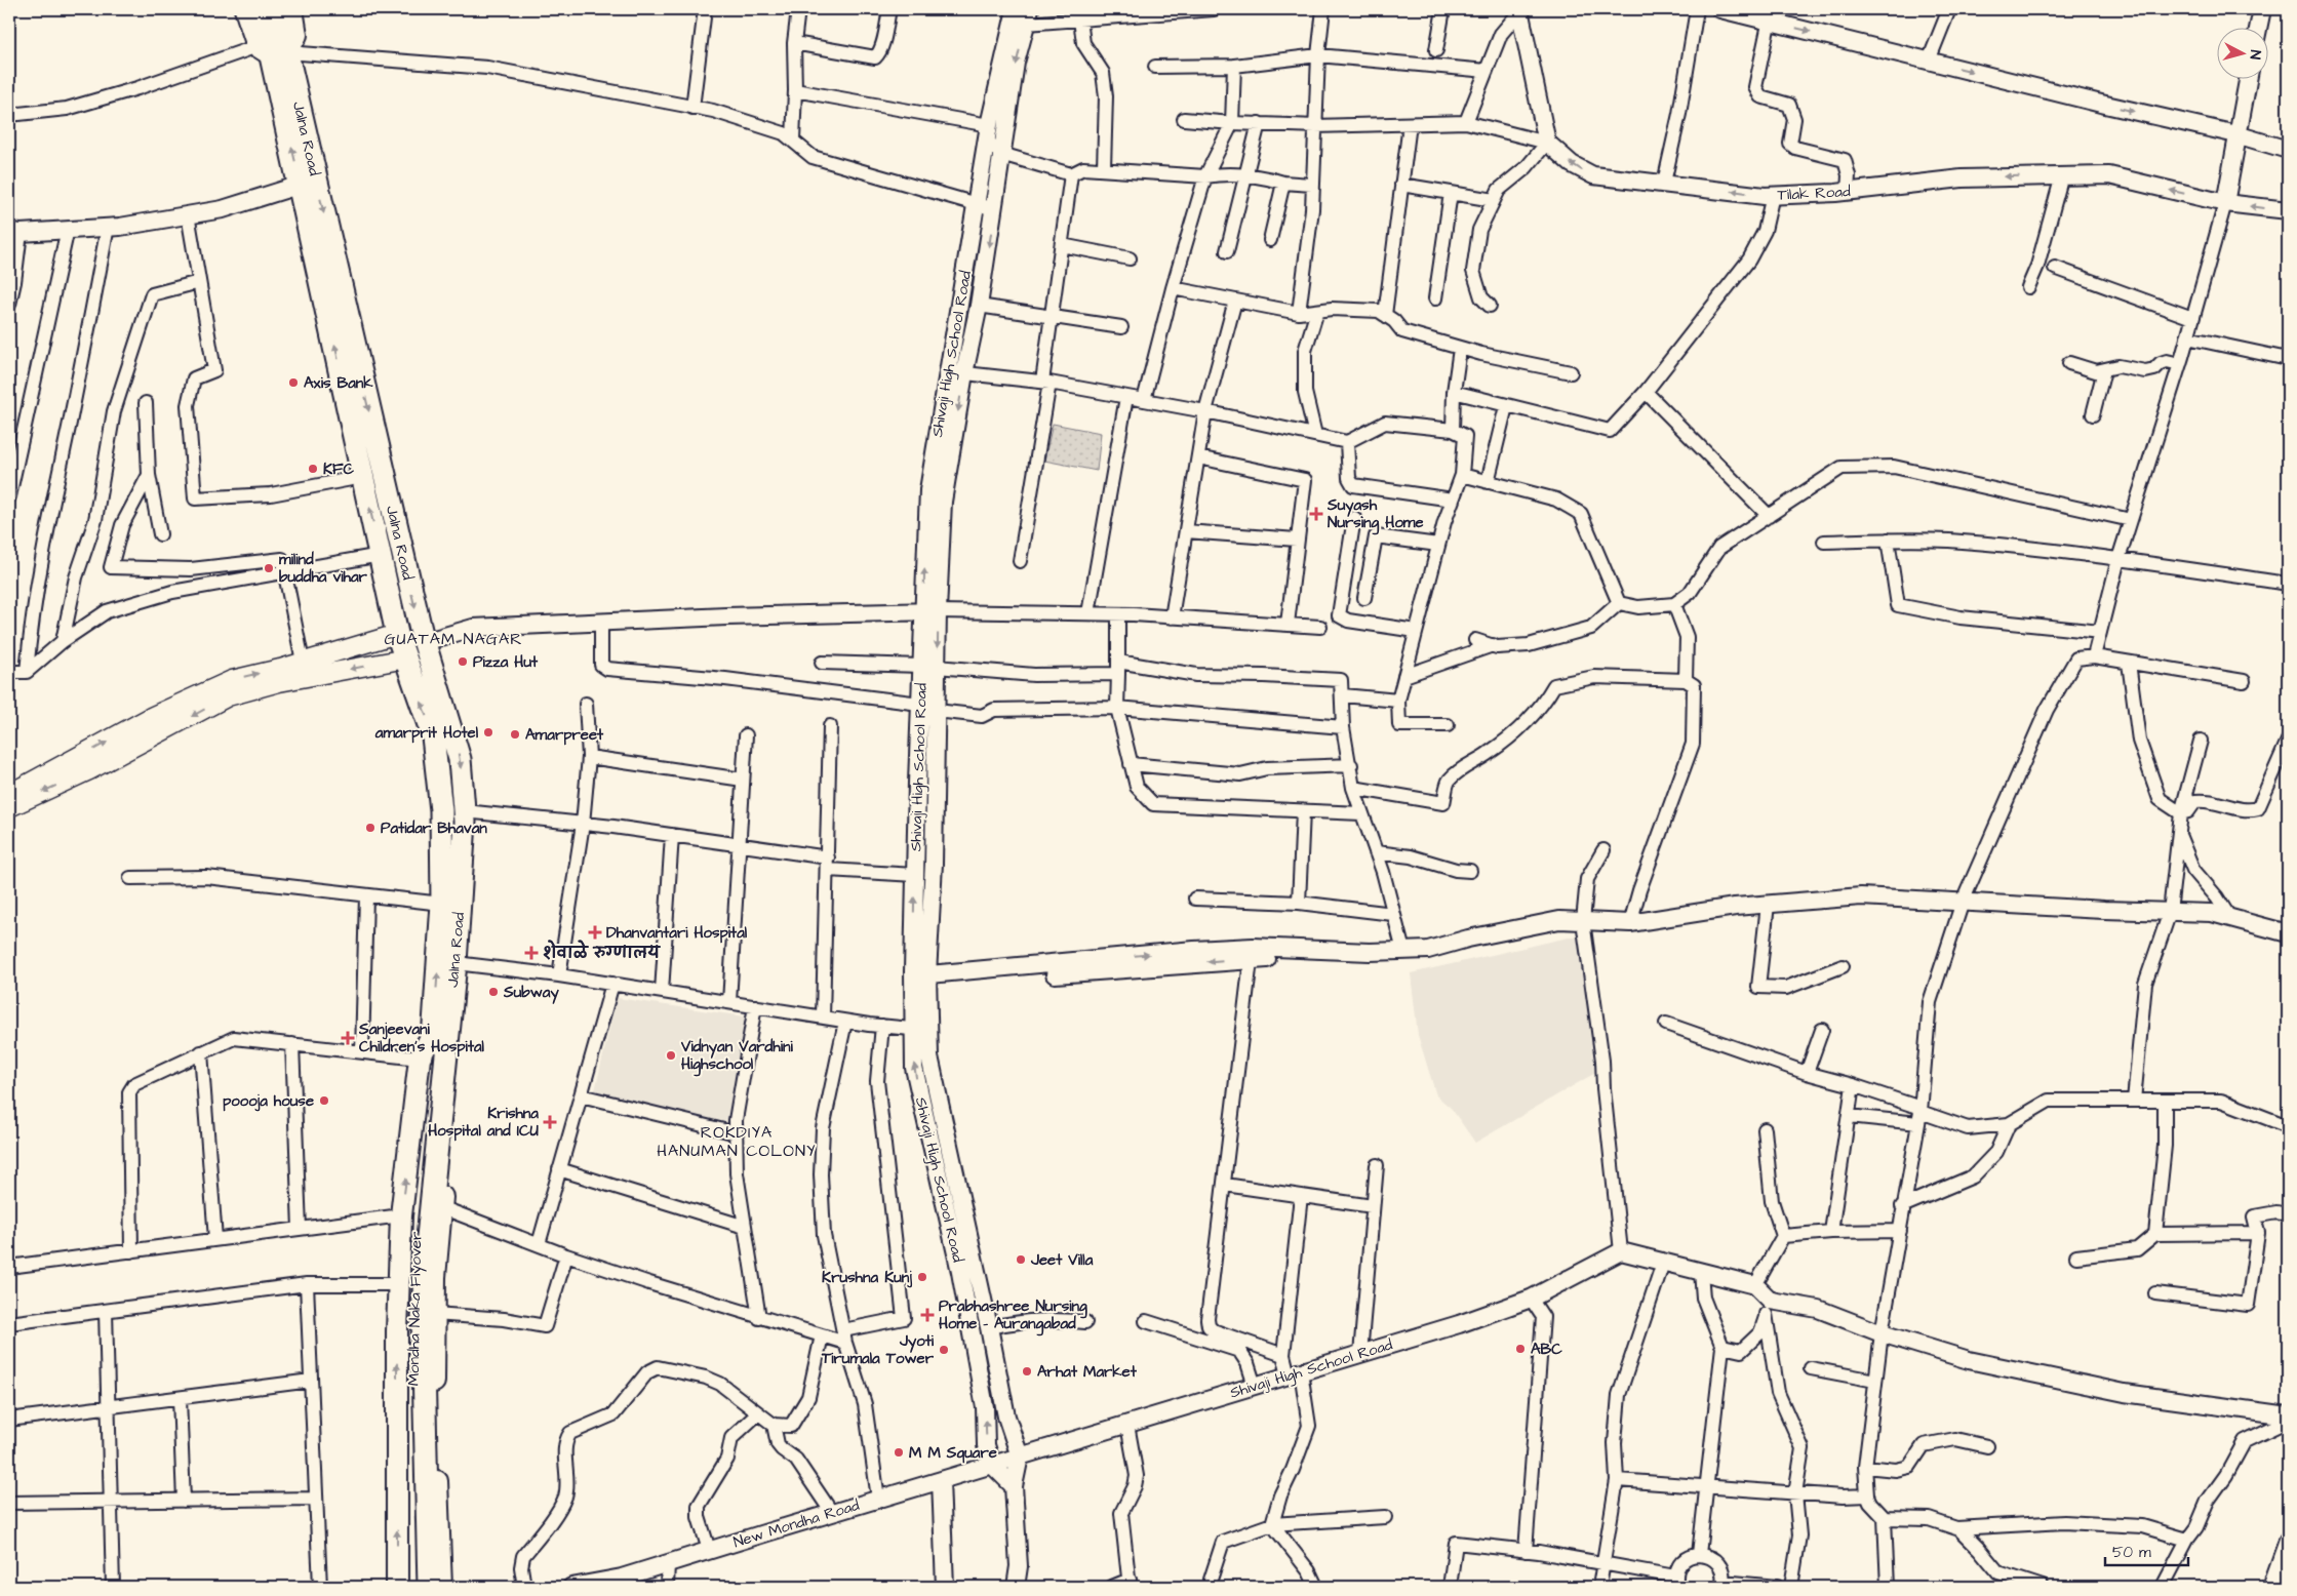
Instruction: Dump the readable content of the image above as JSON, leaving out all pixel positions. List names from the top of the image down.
{
  "streets": {
    "highway": ["Jalna Road", "Mondha Naka Flyover"],
    "street": ["Tilak Road", "Shivaji High School Road", "New Mondha Road"]
  },
  "crossings": [
    ["Jalna Road", "Mondha Naka Flyover"],
    ["Shivaji High School Road", "New Mondha Road"]
  ],
  "districts": ["GUATAM NAGAR", "ROKDIYA HANUMAN COLONY"],
  "places": {
    "other": [
      "Axis Bank",
      "KFC",
      "milind buddha vihar",
      "Pizza Hut",
      "amarprit Hotel",
      "Amarpreet",
      "Patidar Bhavan",
      "Subway",
      "Vidnyan Vardhini Highschool",
      "poooja house",
      "Jeet Villa",
      "Krushna Kunj",
      "ABC",
      "Jyoti Tirumala Tower",
      "Arhat Market",
      "M M Square"
    ],
    "health": [
      "Suyash Nursing Home",
      "Dhanvantari Hospital",
      "शेवाळे रुग्णालय",
      "Sanjeevani Children's Hospital",
      "Krishna Hospital and ICU",
      "Prabhashree Nursing Home - Aurangabad"
    ]
  },
  "scale_bar": "50 m",
  "north": "right"
}
